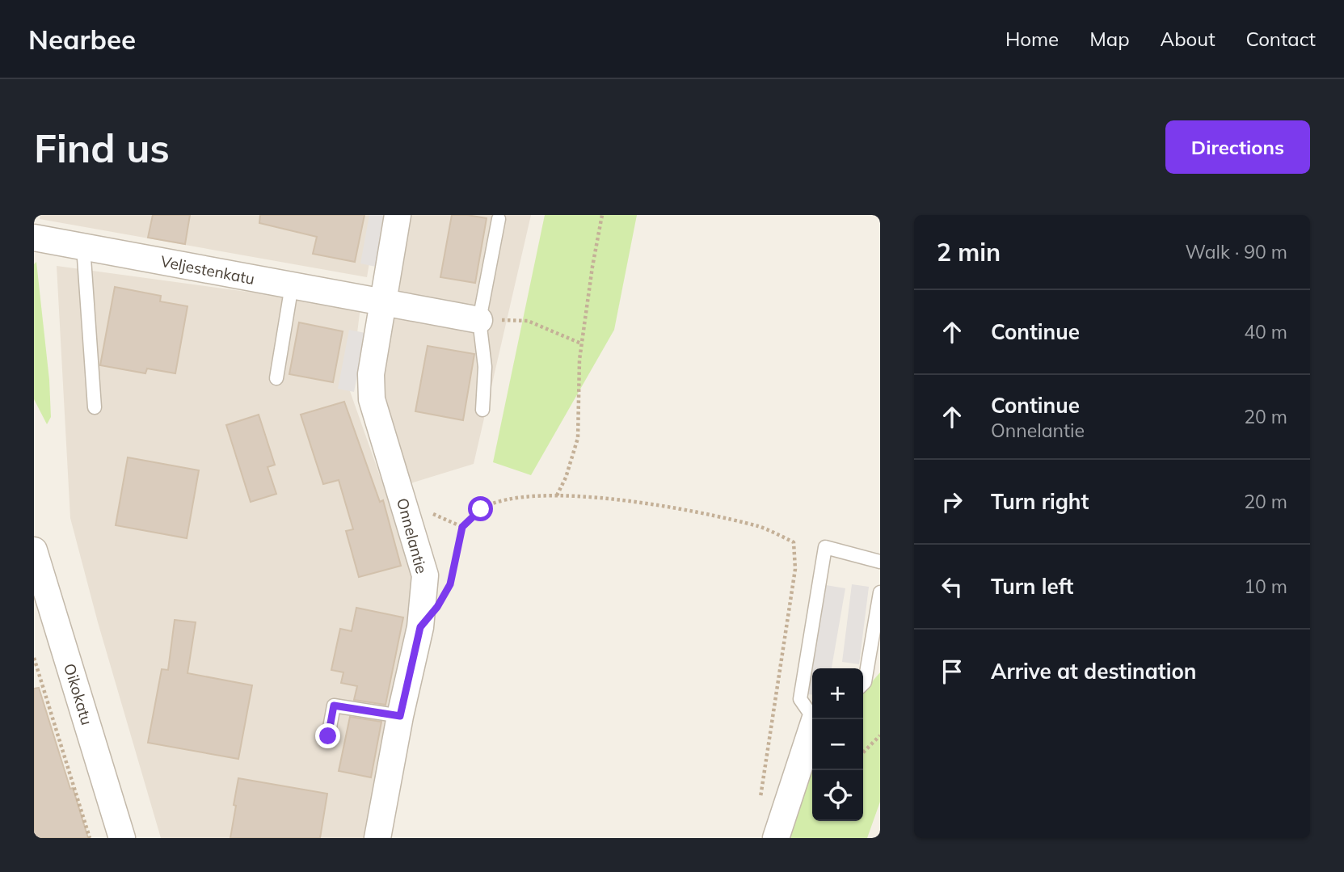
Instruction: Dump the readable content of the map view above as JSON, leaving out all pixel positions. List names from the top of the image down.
{
  "streets": {
    "street": ["Veljestenkatu", "Onnelantie", "Oikokatu"]
  },
  "crossings": [
    ["Veljestenkatu", "Onnelantie"]
  ],
  "page": {
    "header": "Nearbee",
    "nav": [
      "Home",
      "Map",
      "About",
      "Contact"
    ],
    "buttons": "Directions",
    "title": "Find us",
    "heading": ["2 min", "Walk · 90 m"],
    "list": [
      ["Continue", "40 m"],
      ["Continue", "Onnelantie", "20 m"],
      ["Turn right", "20 m"],
      ["Turn left", "10 m"],
      "Arrive at destination"
    ],
    "map_buttons": ["+", "−"]
  }
}
